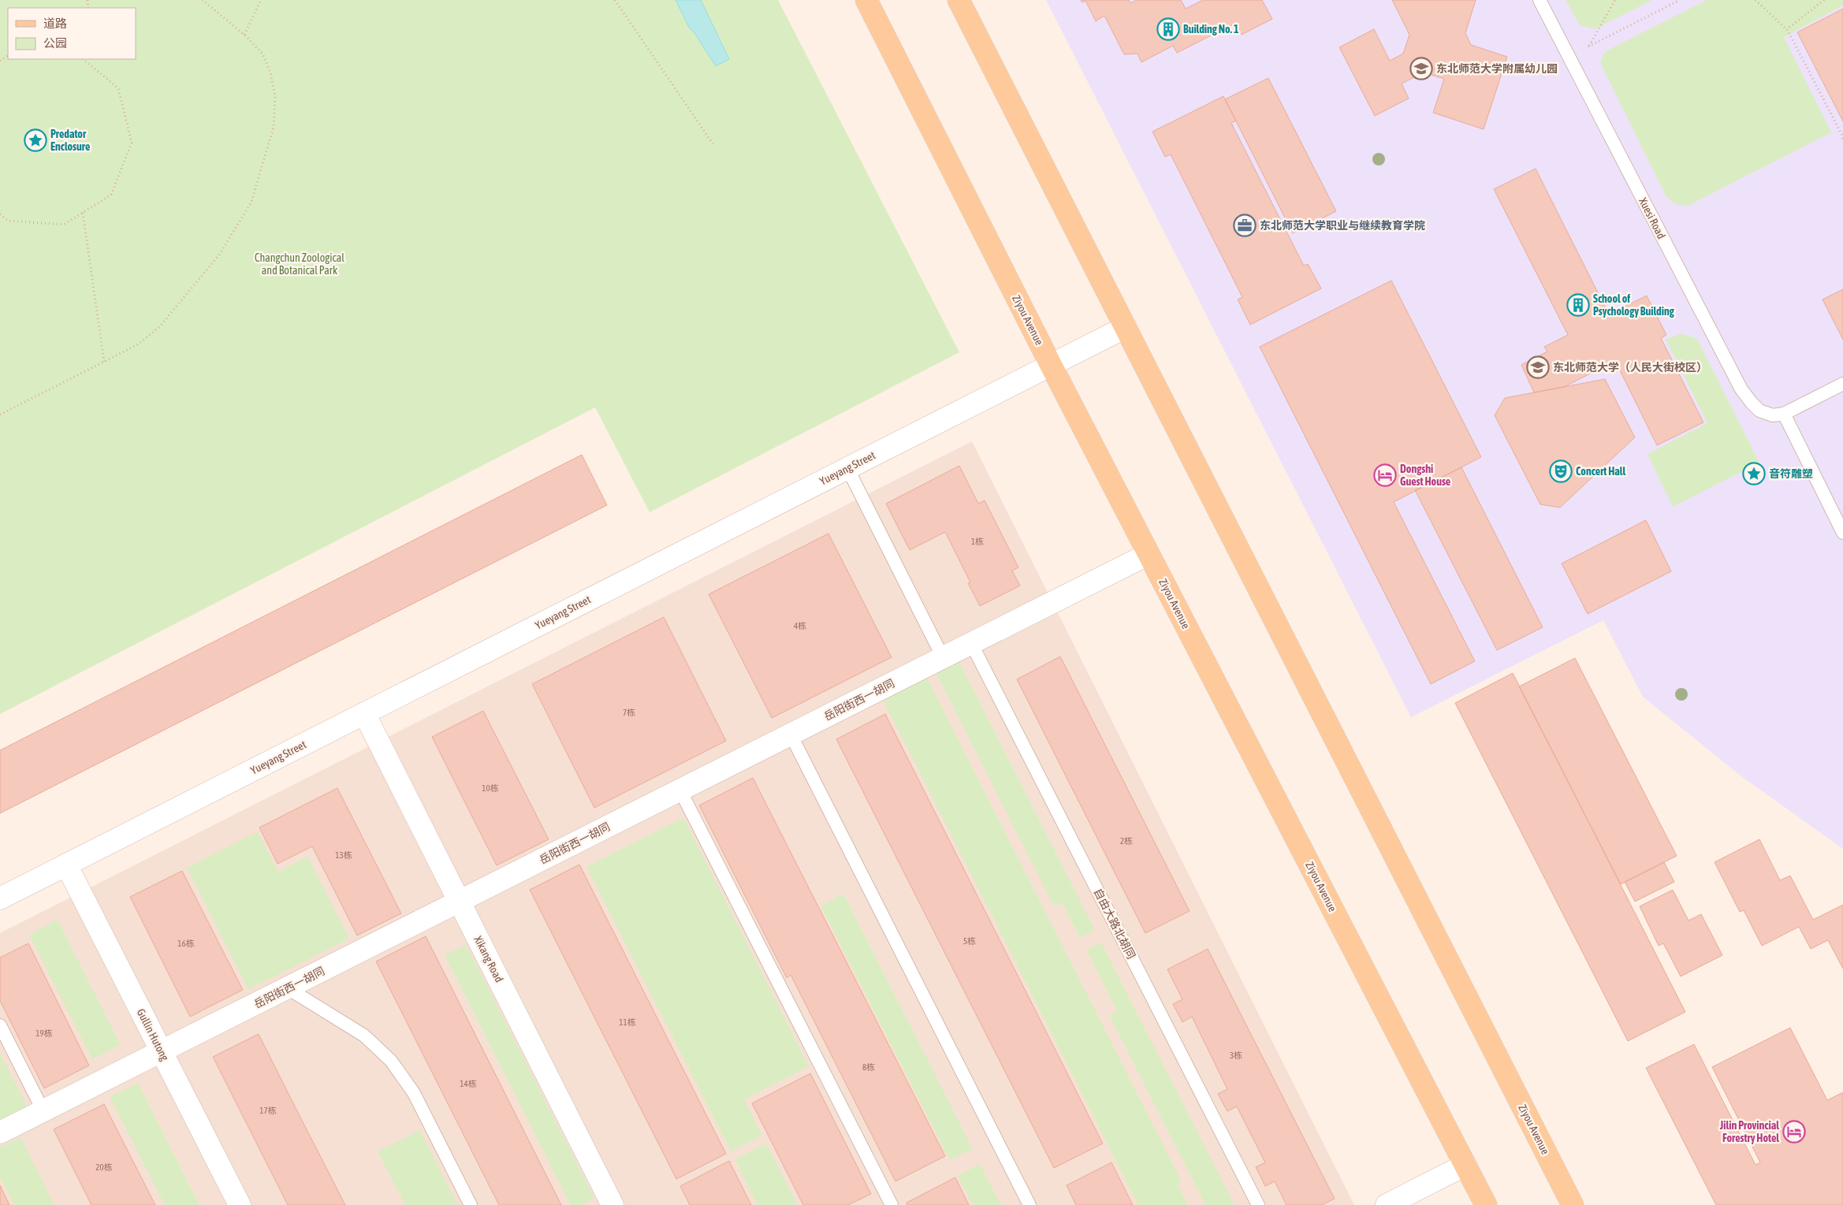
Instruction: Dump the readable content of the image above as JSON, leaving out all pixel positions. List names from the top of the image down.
{
  "streets": {
    "main road": ["Ziyou Avenue"],
    "street": [
      "Yueyang Street",
      "岳阳街西一胡同",
      "Xikang Road",
      "Gullin Hutong"
    ],
    "lane": ["Xuesi Road", "自由大路北胡同"]
  },
  "crossings": [
    ["Ziyou Avenue", "Yueyang Street"],
    ["Ziyou Avenue", "岳阳街西一胡同"],
    ["Yueyang Street", "Xikang Road"],
    ["Yueyang Street", "Gullin Hutong"],
    ["岳阳街西一胡同", "自由大路北胡同"],
    ["岳阳街西一胡同", "Xikang Road"],
    ["岳阳街西一胡同", "Gullin Hutong"]
  ],
  "parks": ["Changchun Zoological and Botanical Park"],
  "places": {
    "building": ["Building No. 1", "School of Psychology Building"],
    "school or university": ["东北师范大学附属幼儿园", "东北师范大学（人民大街校区）"],
    "place": ["Predator Enclosure", "音符雕塑"],
    "office": ["东北师范大学职业与继续教育学院"],
    "theatre": ["Concert Hall"],
    "hotel": ["Dongshi Guest House", "Jilin Provincial Forestry Hotel"]
  },
  "house_numbers": [
    "1栋",
    "4栋",
    "7栋",
    "10栋",
    "2栋",
    "13栋",
    "5栋",
    "16栋",
    "11栋",
    "19栋",
    "3栋",
    "8栋",
    "14栋",
    "17栋",
    "20栋"
  ],
  "legend": ["道路", "公园"]
}
